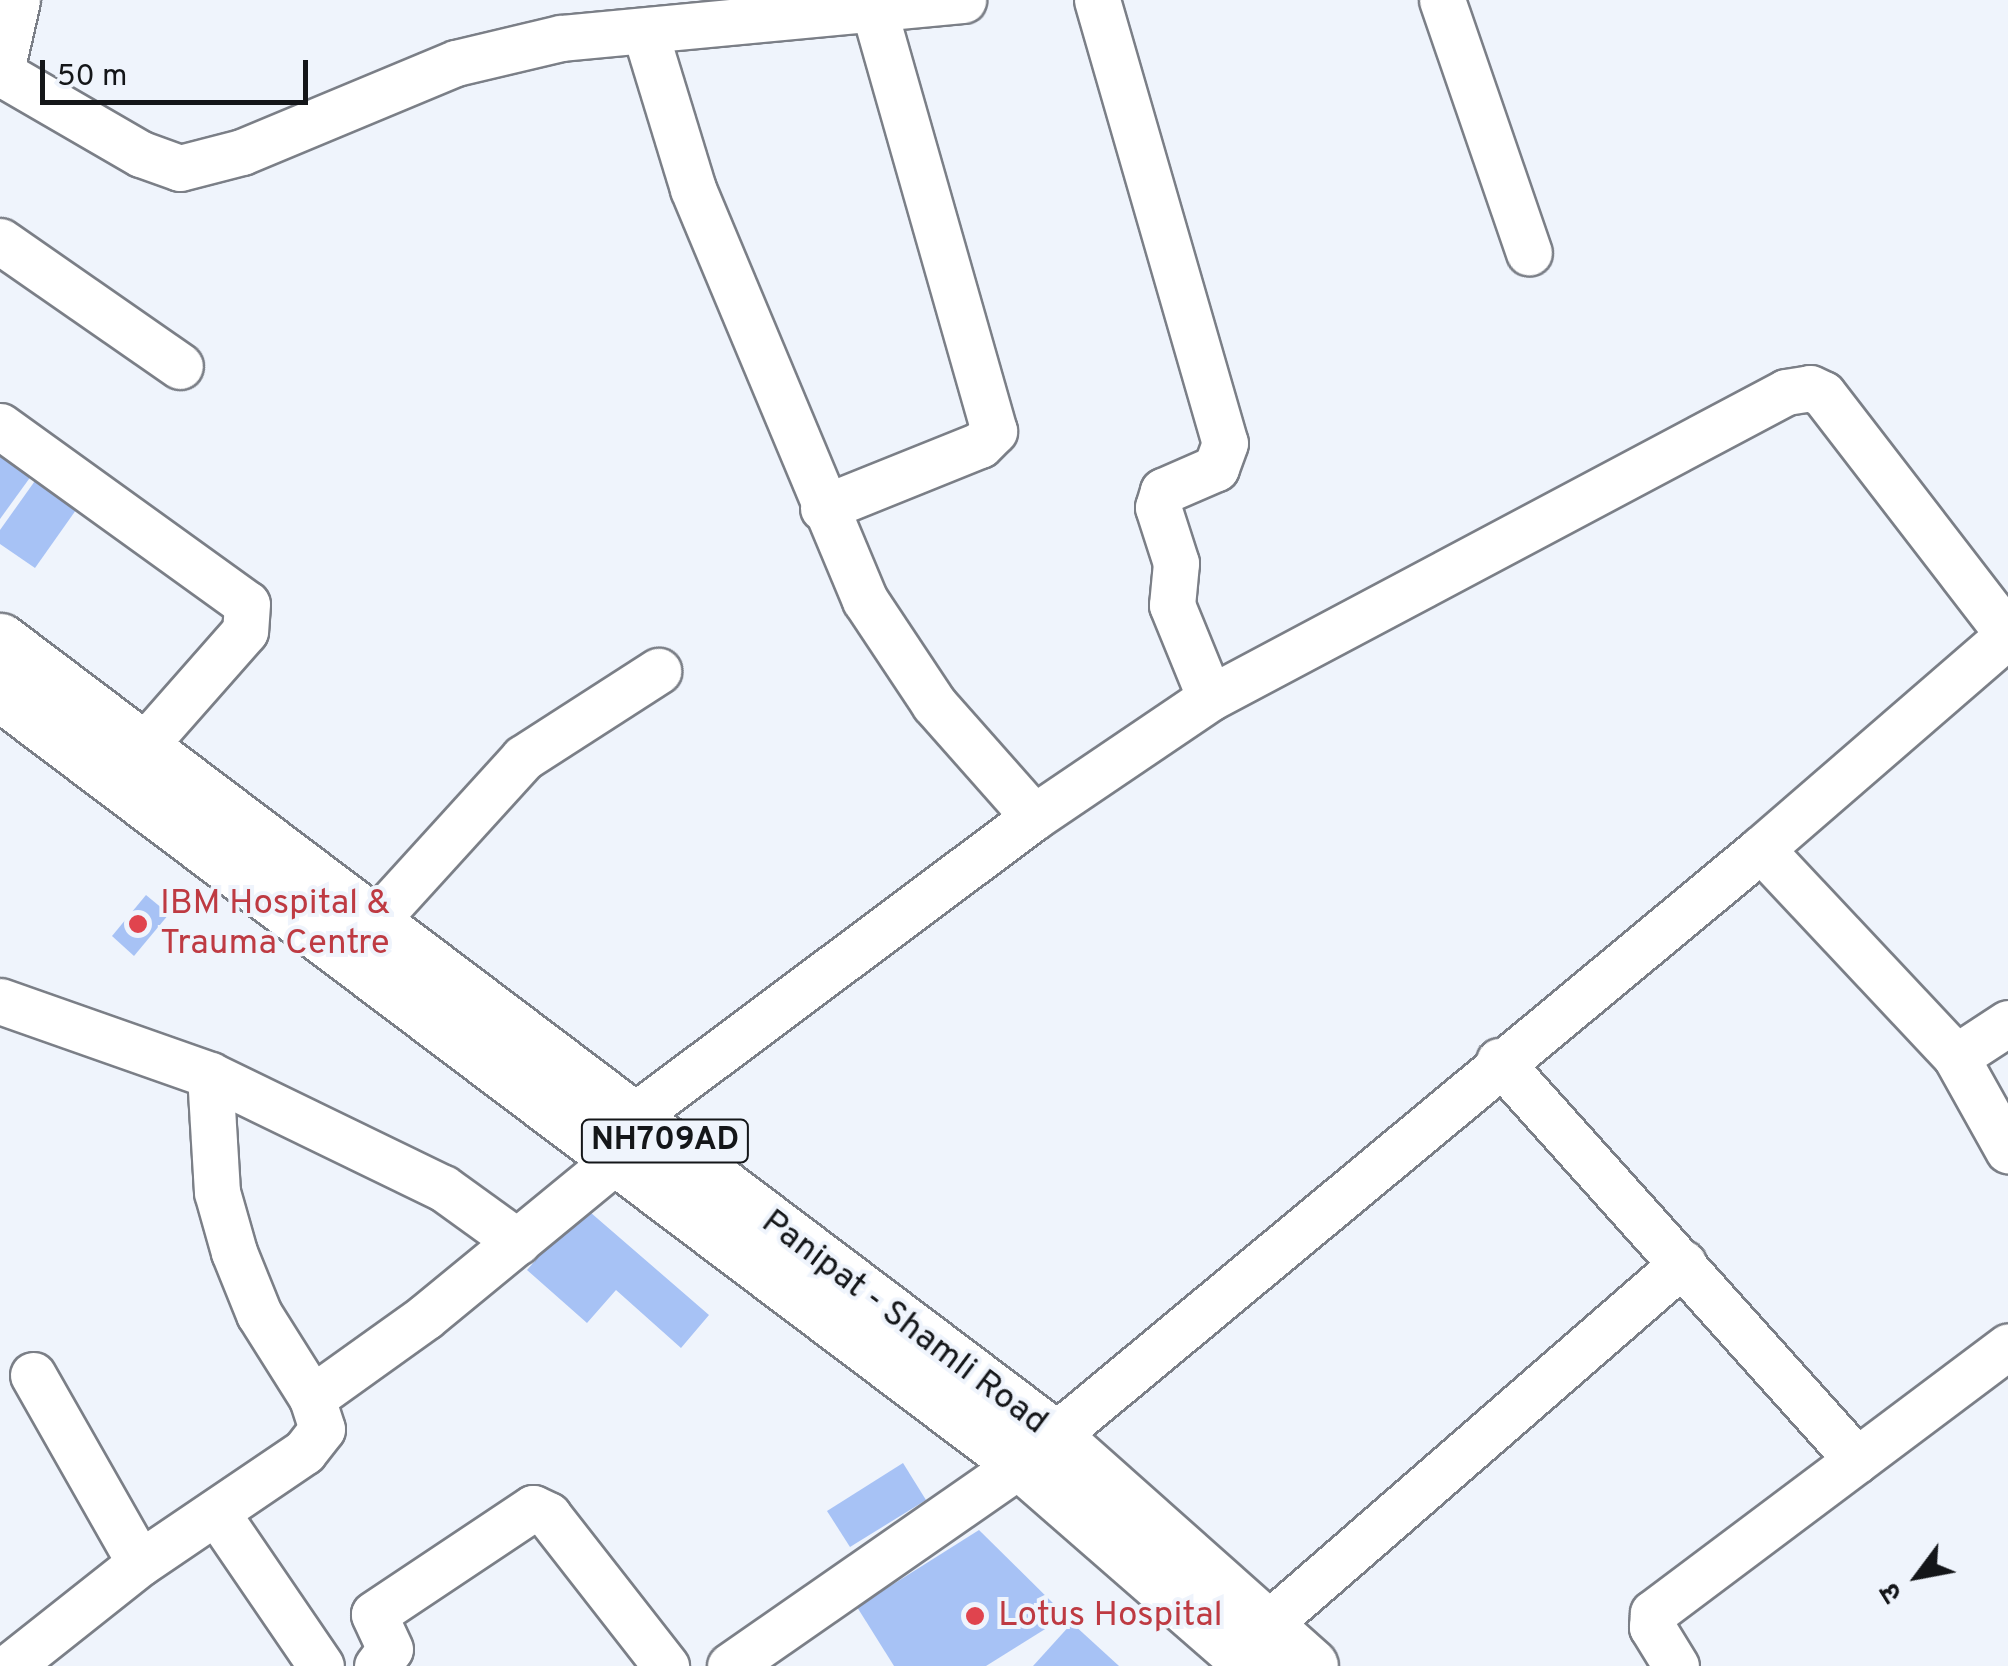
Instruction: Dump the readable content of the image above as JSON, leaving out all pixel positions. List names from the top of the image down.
{
  "streets": {
    "highway": ["NH709AD", "Panipat - Shamli Road"]
  },
  "places": ["IBM Hospital & Trauma Centre", "Lotus Hospital"],
  "scale_bar": "50 m",
  "north": "bottom left"
}
